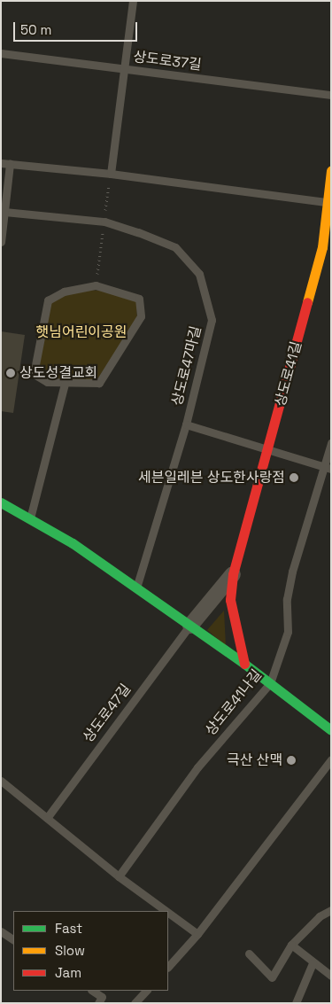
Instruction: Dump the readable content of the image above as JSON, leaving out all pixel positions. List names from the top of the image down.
{
  "streets": {
    "street": ["상도로41길"],
    "lane": [
      "상도로37길",
      "상도로47마길",
      "상도로41나길",
      "상도로47길"
    ]
  },
  "crossings": [
    ["상도로41길", "상도로47길"]
  ],
  "parks": ["햇님어린이공원"],
  "places": ["상도성결교회", "세븐일레븐 상도한사랑점", "극산 산맥"],
  "legend": ["Fast", "Slow", "Jam"],
  "scale_bar": "50 m"
}
